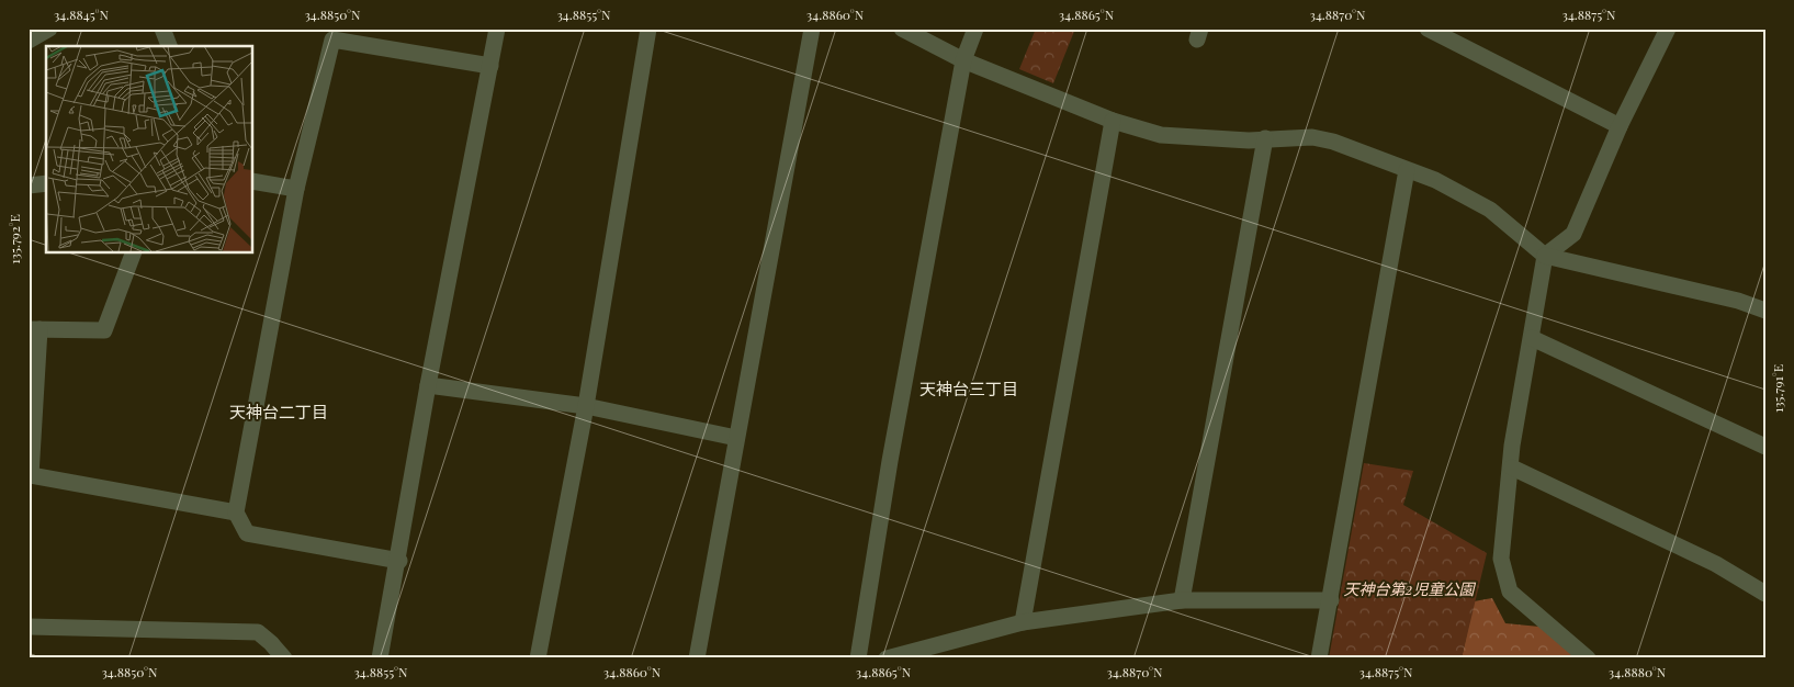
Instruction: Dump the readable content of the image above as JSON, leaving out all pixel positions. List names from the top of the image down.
{
  "districts": ["天神台三丁目", "天神台二丁目"],
  "parks": ["天神台第2児童公園"],
  "coordinates": [
    "34.8845°N",
    "34.8850°N",
    "34.8855°N",
    "34.8860°N",
    "34.8865°N",
    "34.8870°N",
    "34.8875°N",
    "135.792°E",
    "135.791°E",
    "34.8880°N"
  ]
}
